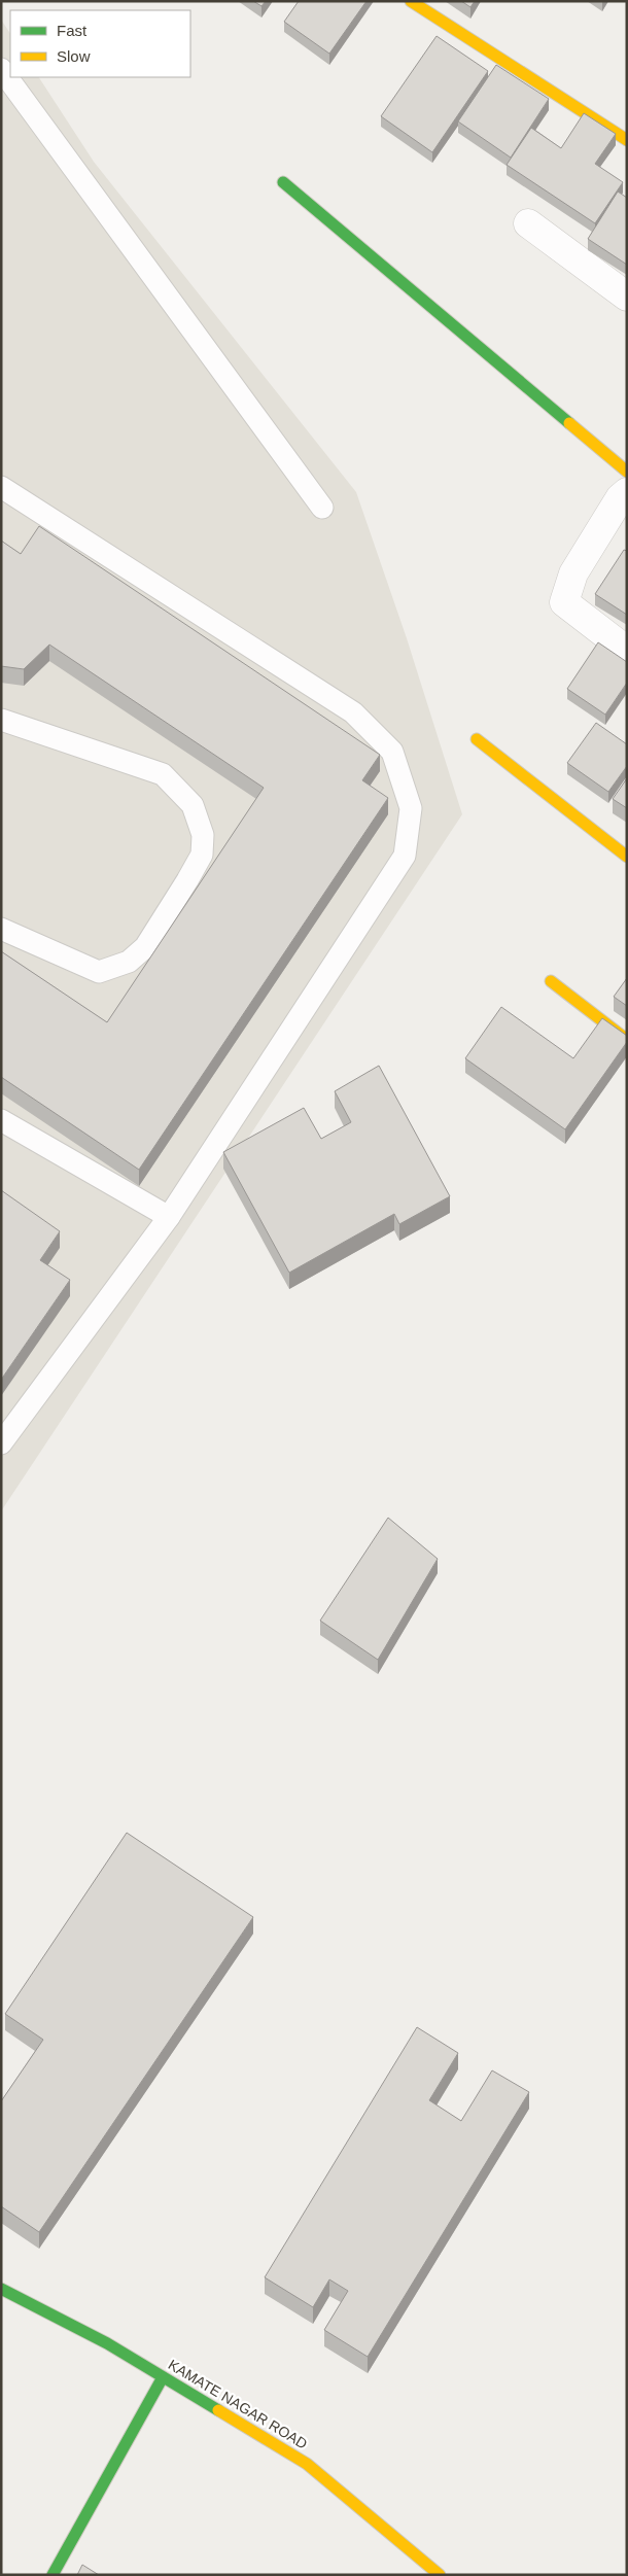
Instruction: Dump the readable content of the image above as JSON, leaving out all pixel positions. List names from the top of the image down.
{
  "streets": {
    "street": ["KAMATE NAGAR ROAD"]
  },
  "legend": ["Fast", "Slow"]
}
